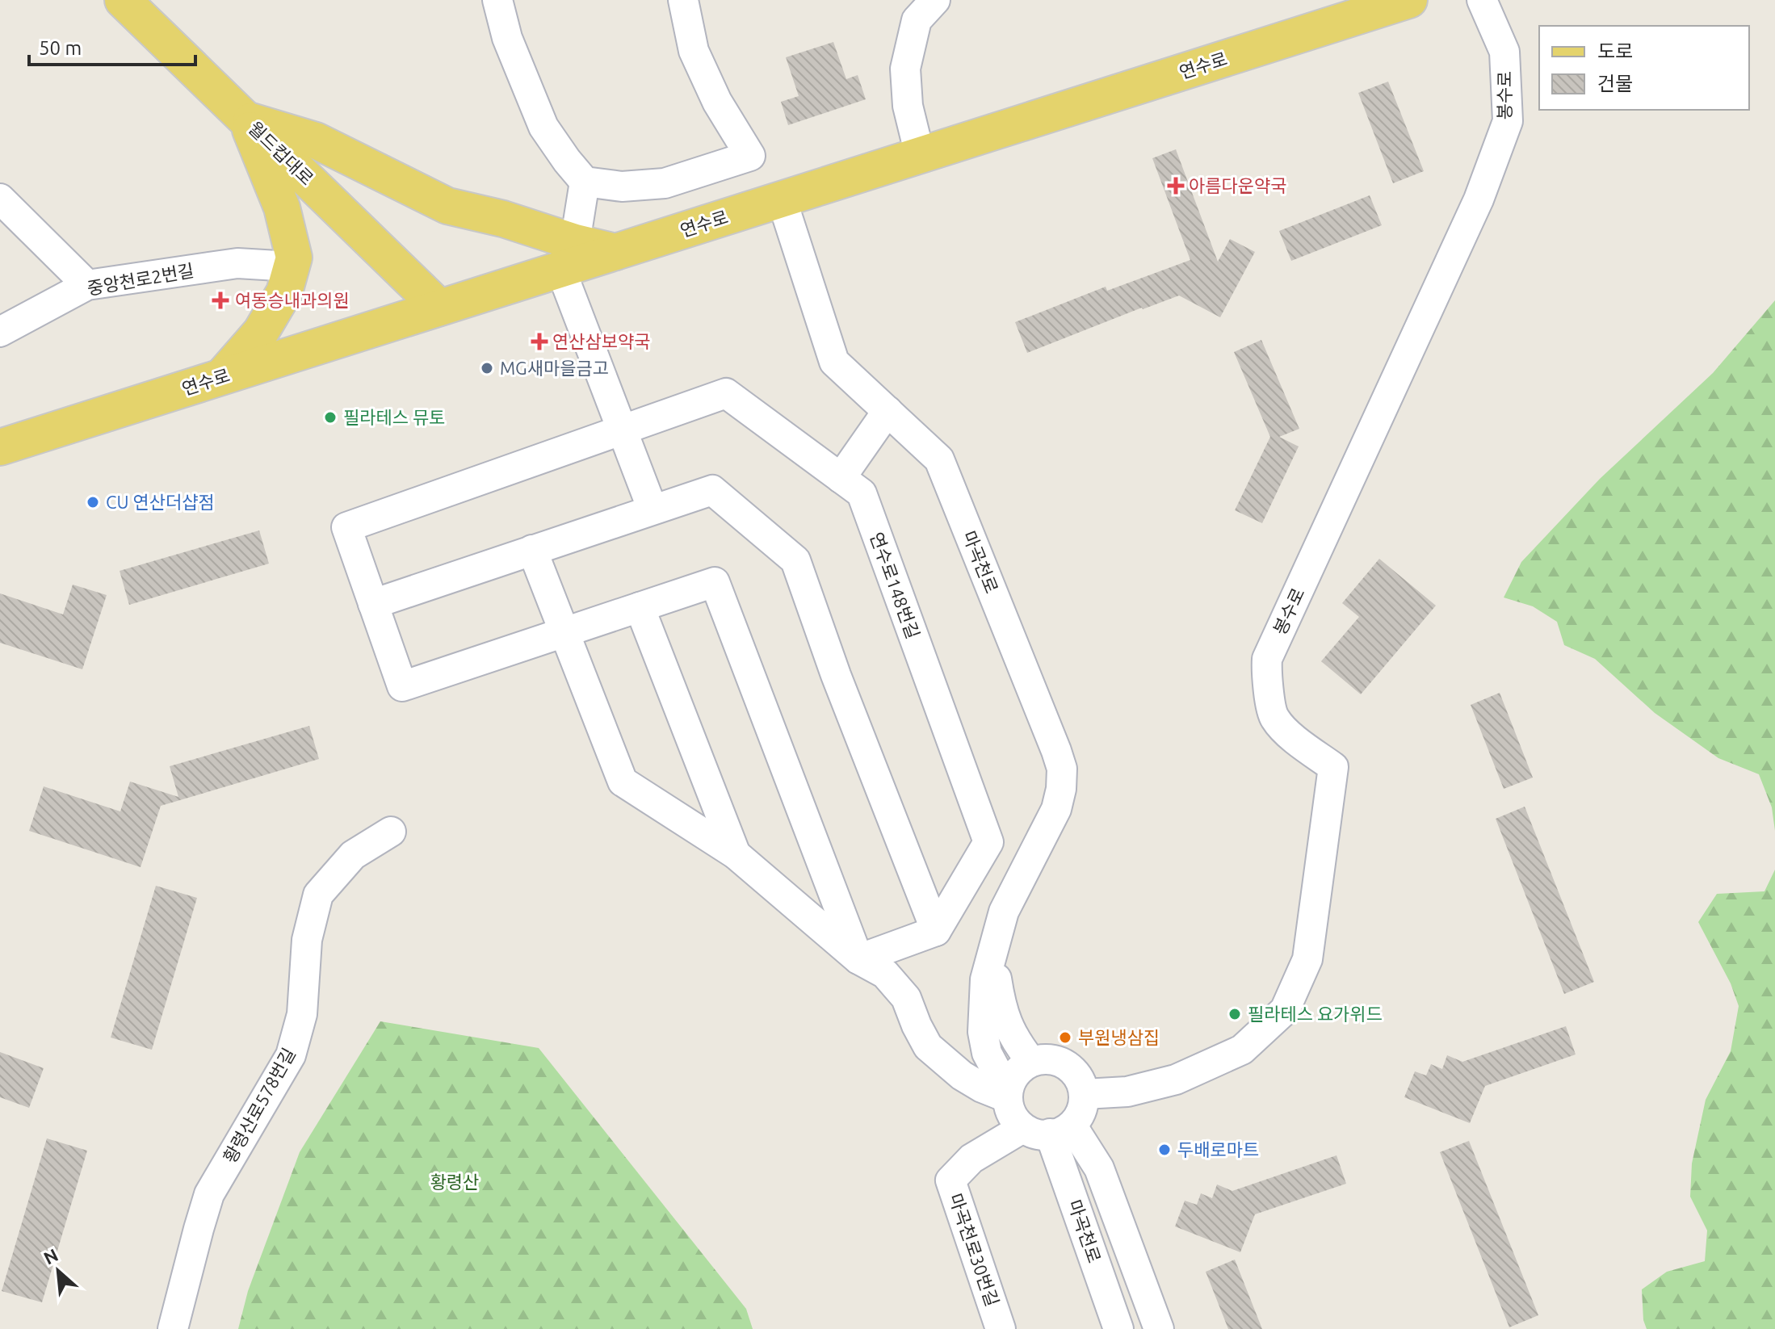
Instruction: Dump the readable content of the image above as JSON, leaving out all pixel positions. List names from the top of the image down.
{
  "streets": {
    "main road": ["연수로", "월드컵대로"],
    "street": [
      "봉수로",
      "중앙천로2번길",
      "마곡천로",
      "연수로148번길",
      "황령산로578번길",
      "마곡천로30번길"
    ]
  },
  "crossings": [
    ["연수로", "월드컵대로"],
    ["연수로", "마곡천로"],
    ["봉수로", "마곡천로"],
    ["봉수로", "마곡천로30번길"],
    ["마곡천로", "마곡천로30번길"]
  ],
  "parks": ["황령산"],
  "places": {
    "health": ["아름다운약국", "여동승내과의원", "연산삼보약국"],
    "other": [
      "MG새마을금고",
      "필라테스 뮤토",
      "CU 연산더샵점",
      "필라테스 요가위드",
      "부원냉삼집",
      "두배로마트"
    ]
  },
  "legend": ["도로", "건물"],
  "scale_bar": "50 m",
  "north": "top left"
}
